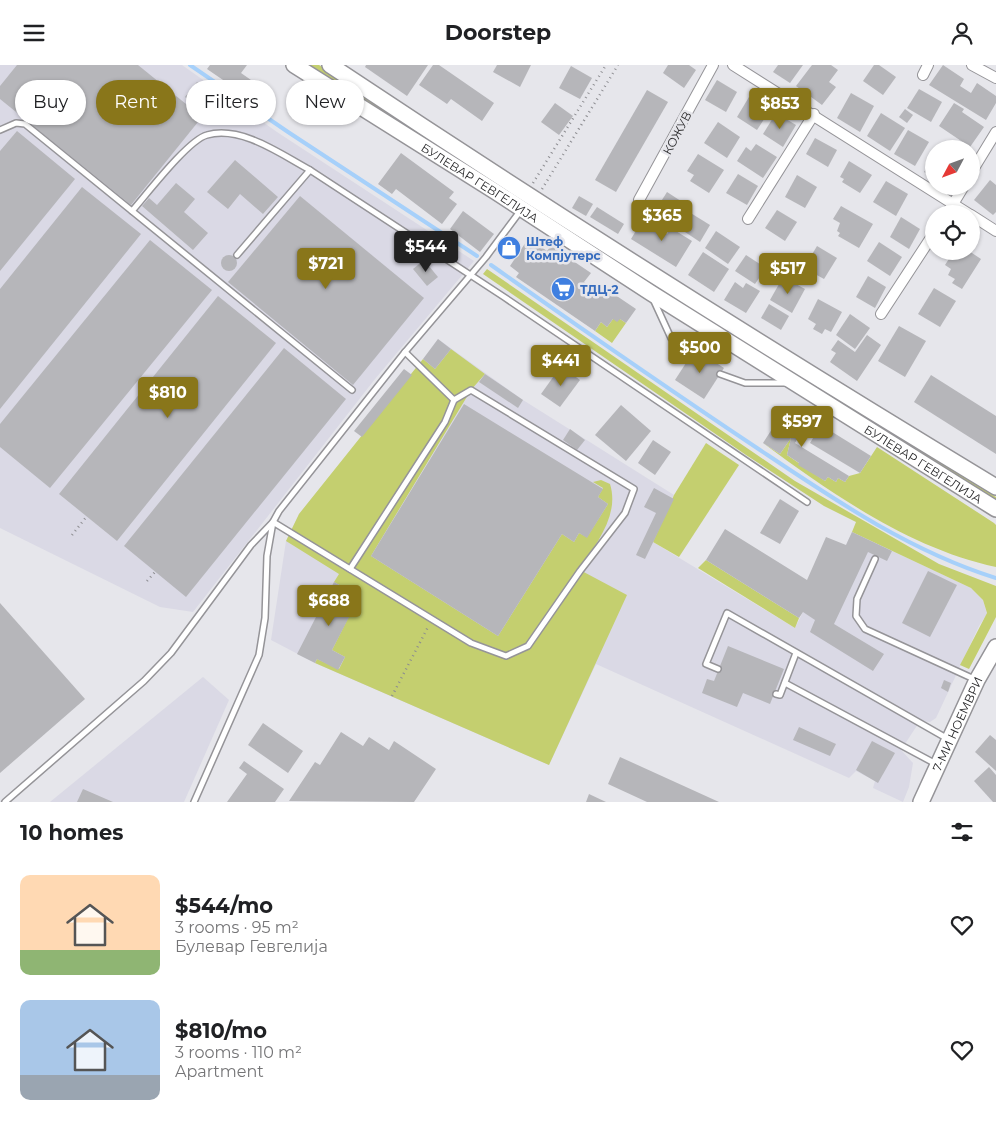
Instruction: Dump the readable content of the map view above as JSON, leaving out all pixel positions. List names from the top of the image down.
{
  "streets": {
    "main road": ["БУЛЕВАР ГЕВГЕЛИЈА", "7-МИ НОЕМВРИ"],
    "street": ["КОЖУВ"]
  },
  "places": {
    "shop": ["Штеф Компјутерс"],
    "supermarket": ["ТДЦ-2"]
  },
  "north": "bottom left",
  "page": {
    "header": "Doorstep",
    "chip": [
      "Buy",
      "Rent",
      "Filters",
      "New"
    ],
    "price": [
      "$853",
      "$365",
      "$544",
      "$721",
      "$517",
      "$500",
      "$441",
      "$810",
      "$597",
      "$688"
    ],
    "heading": "10 homes",
    "list": [
      {
        "name": "$544/mo",
        "note": "3 rooms · 95 m² · Булевар Гевгелија"
      },
      {
        "name": "$810/mo",
        "note": "3 rooms · 110 m² · Apartment"
      }
    ]
  }
}
